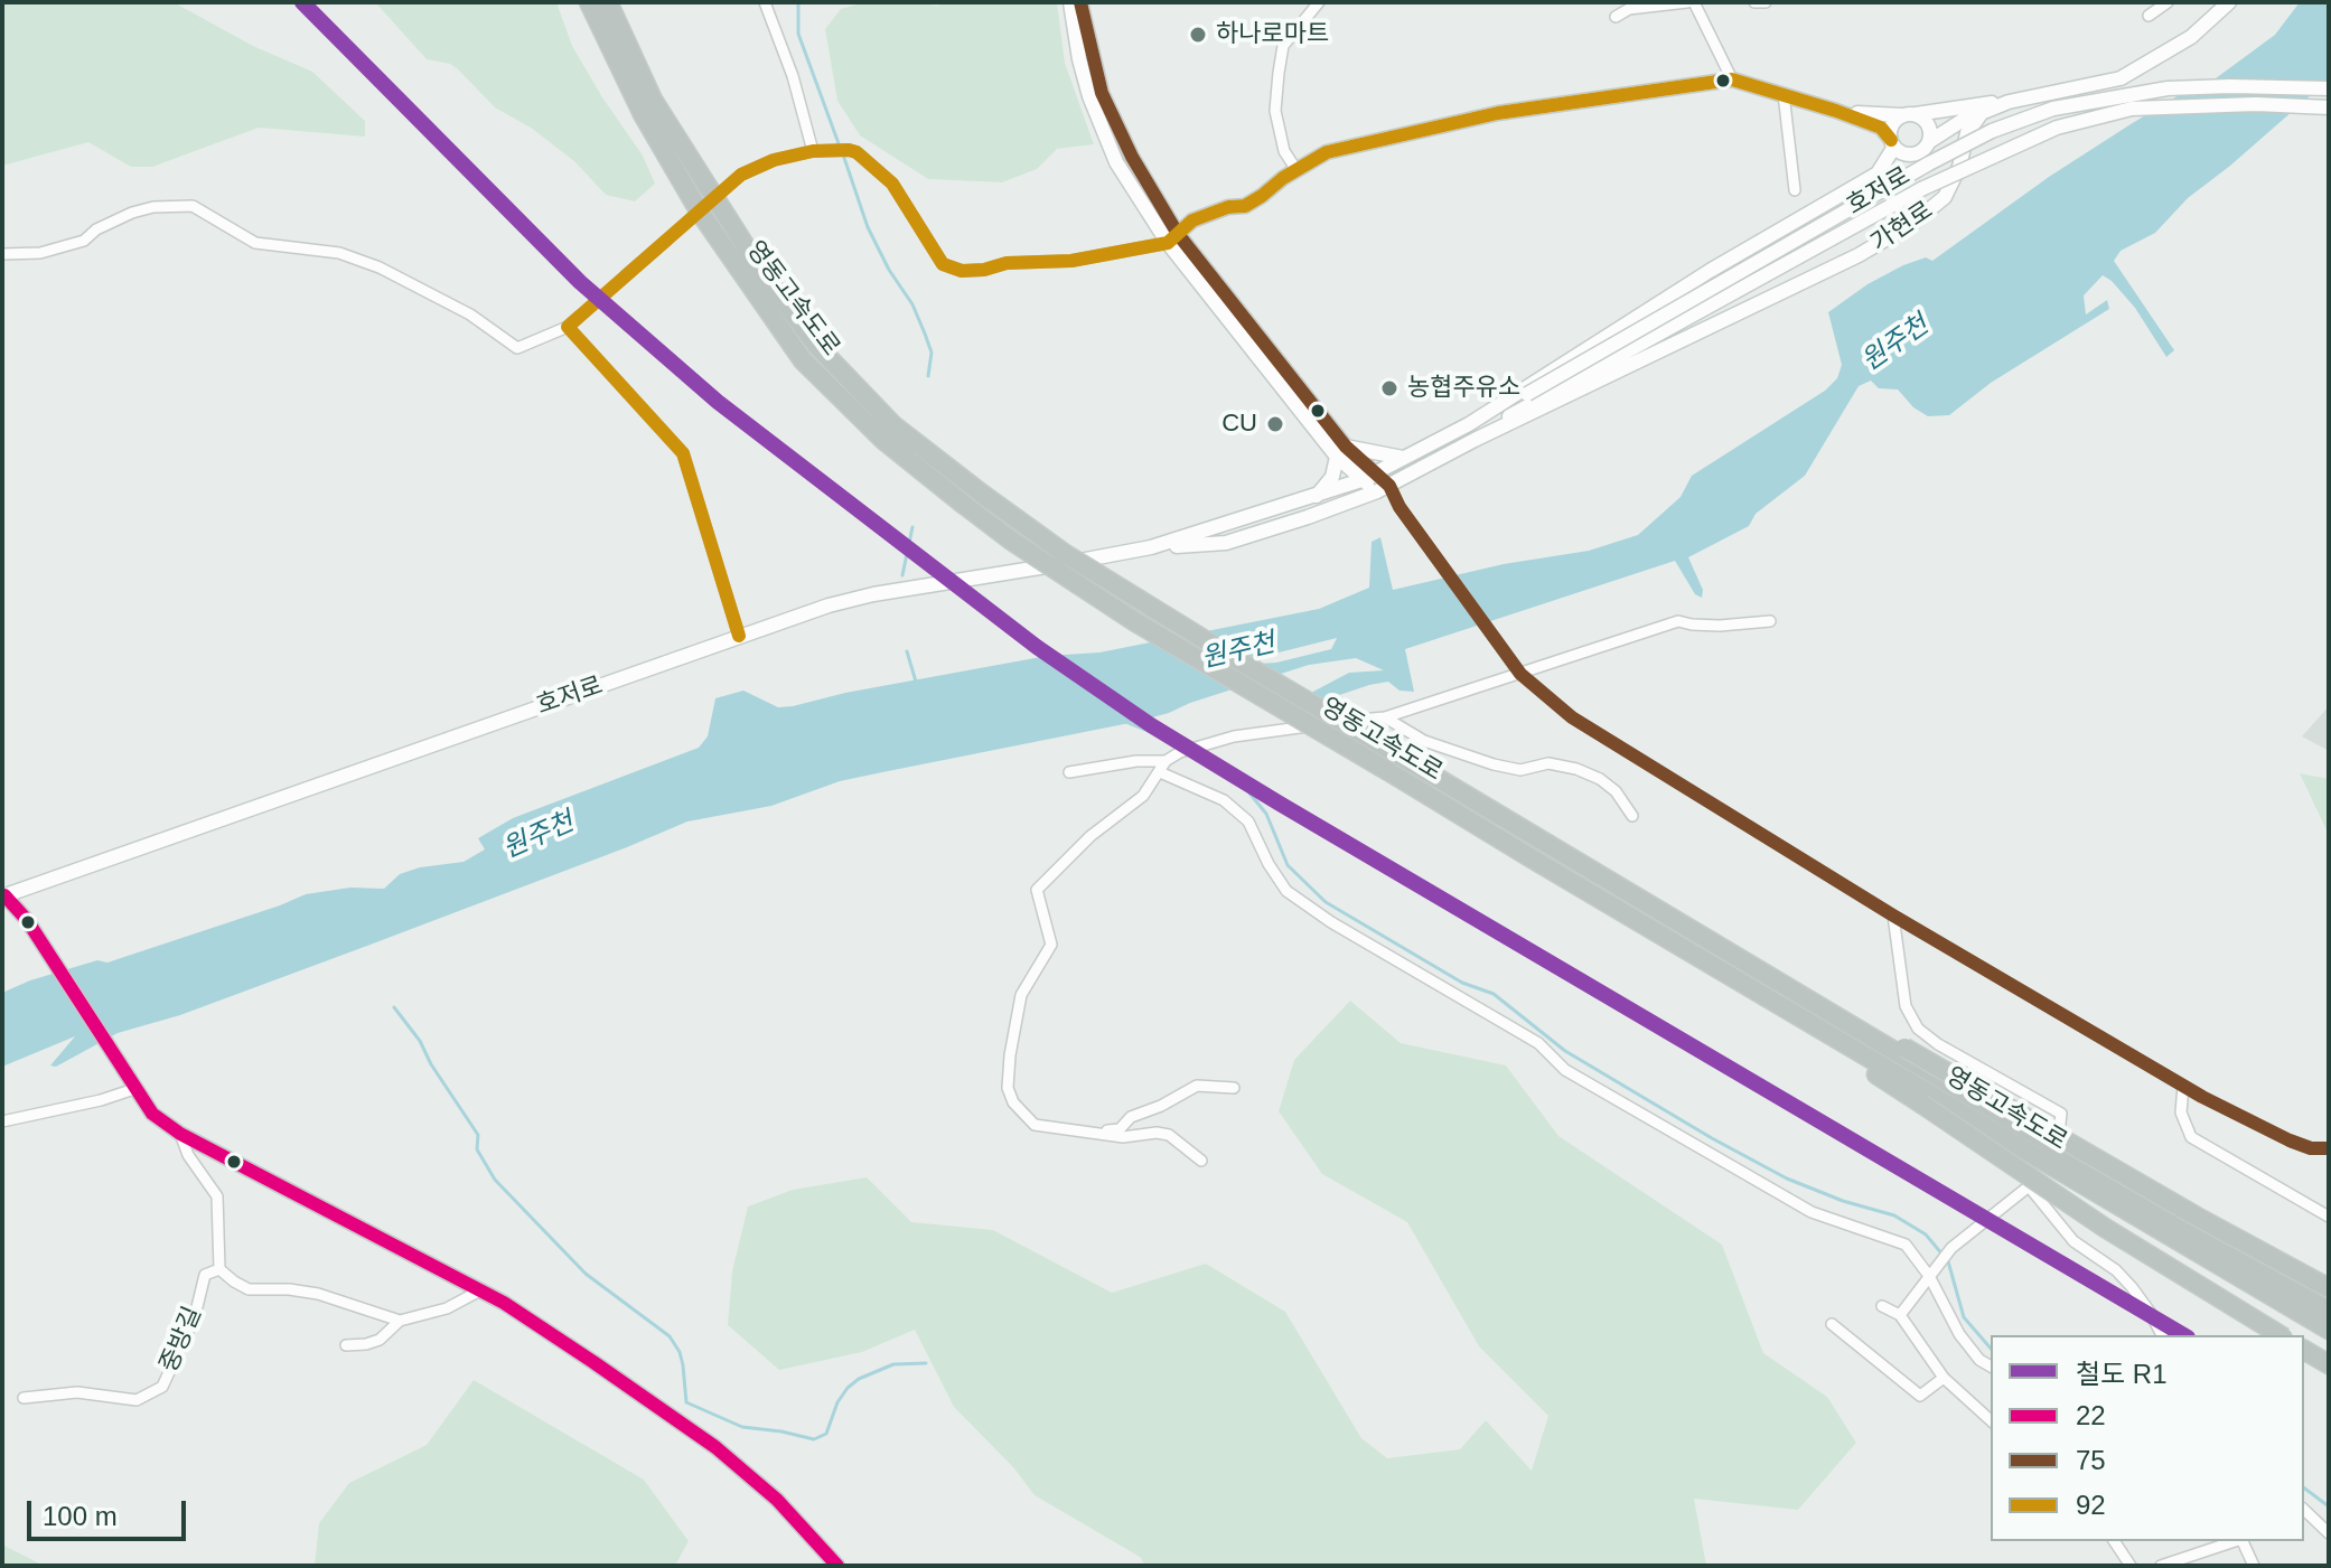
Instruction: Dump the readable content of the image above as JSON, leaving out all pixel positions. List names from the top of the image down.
{
  "streets": {
    "highway": ["영동고속도로"],
    "street": ["호저로", "가현로", "중방길"]
  },
  "crossings": [
    ["호저로", "가현로"]
  ],
  "water": ["원주천"],
  "places": ["하나로마트", "농협주유소", "CU"],
  "lines": [
    "rail line R1",
    "transit line 75",
    "transit line 92",
    "transit line 22"
  ],
  "legend": [
    "철도 R1",
    "22",
    "75",
    "92"
  ],
  "scale_bar": "100 m"
}
